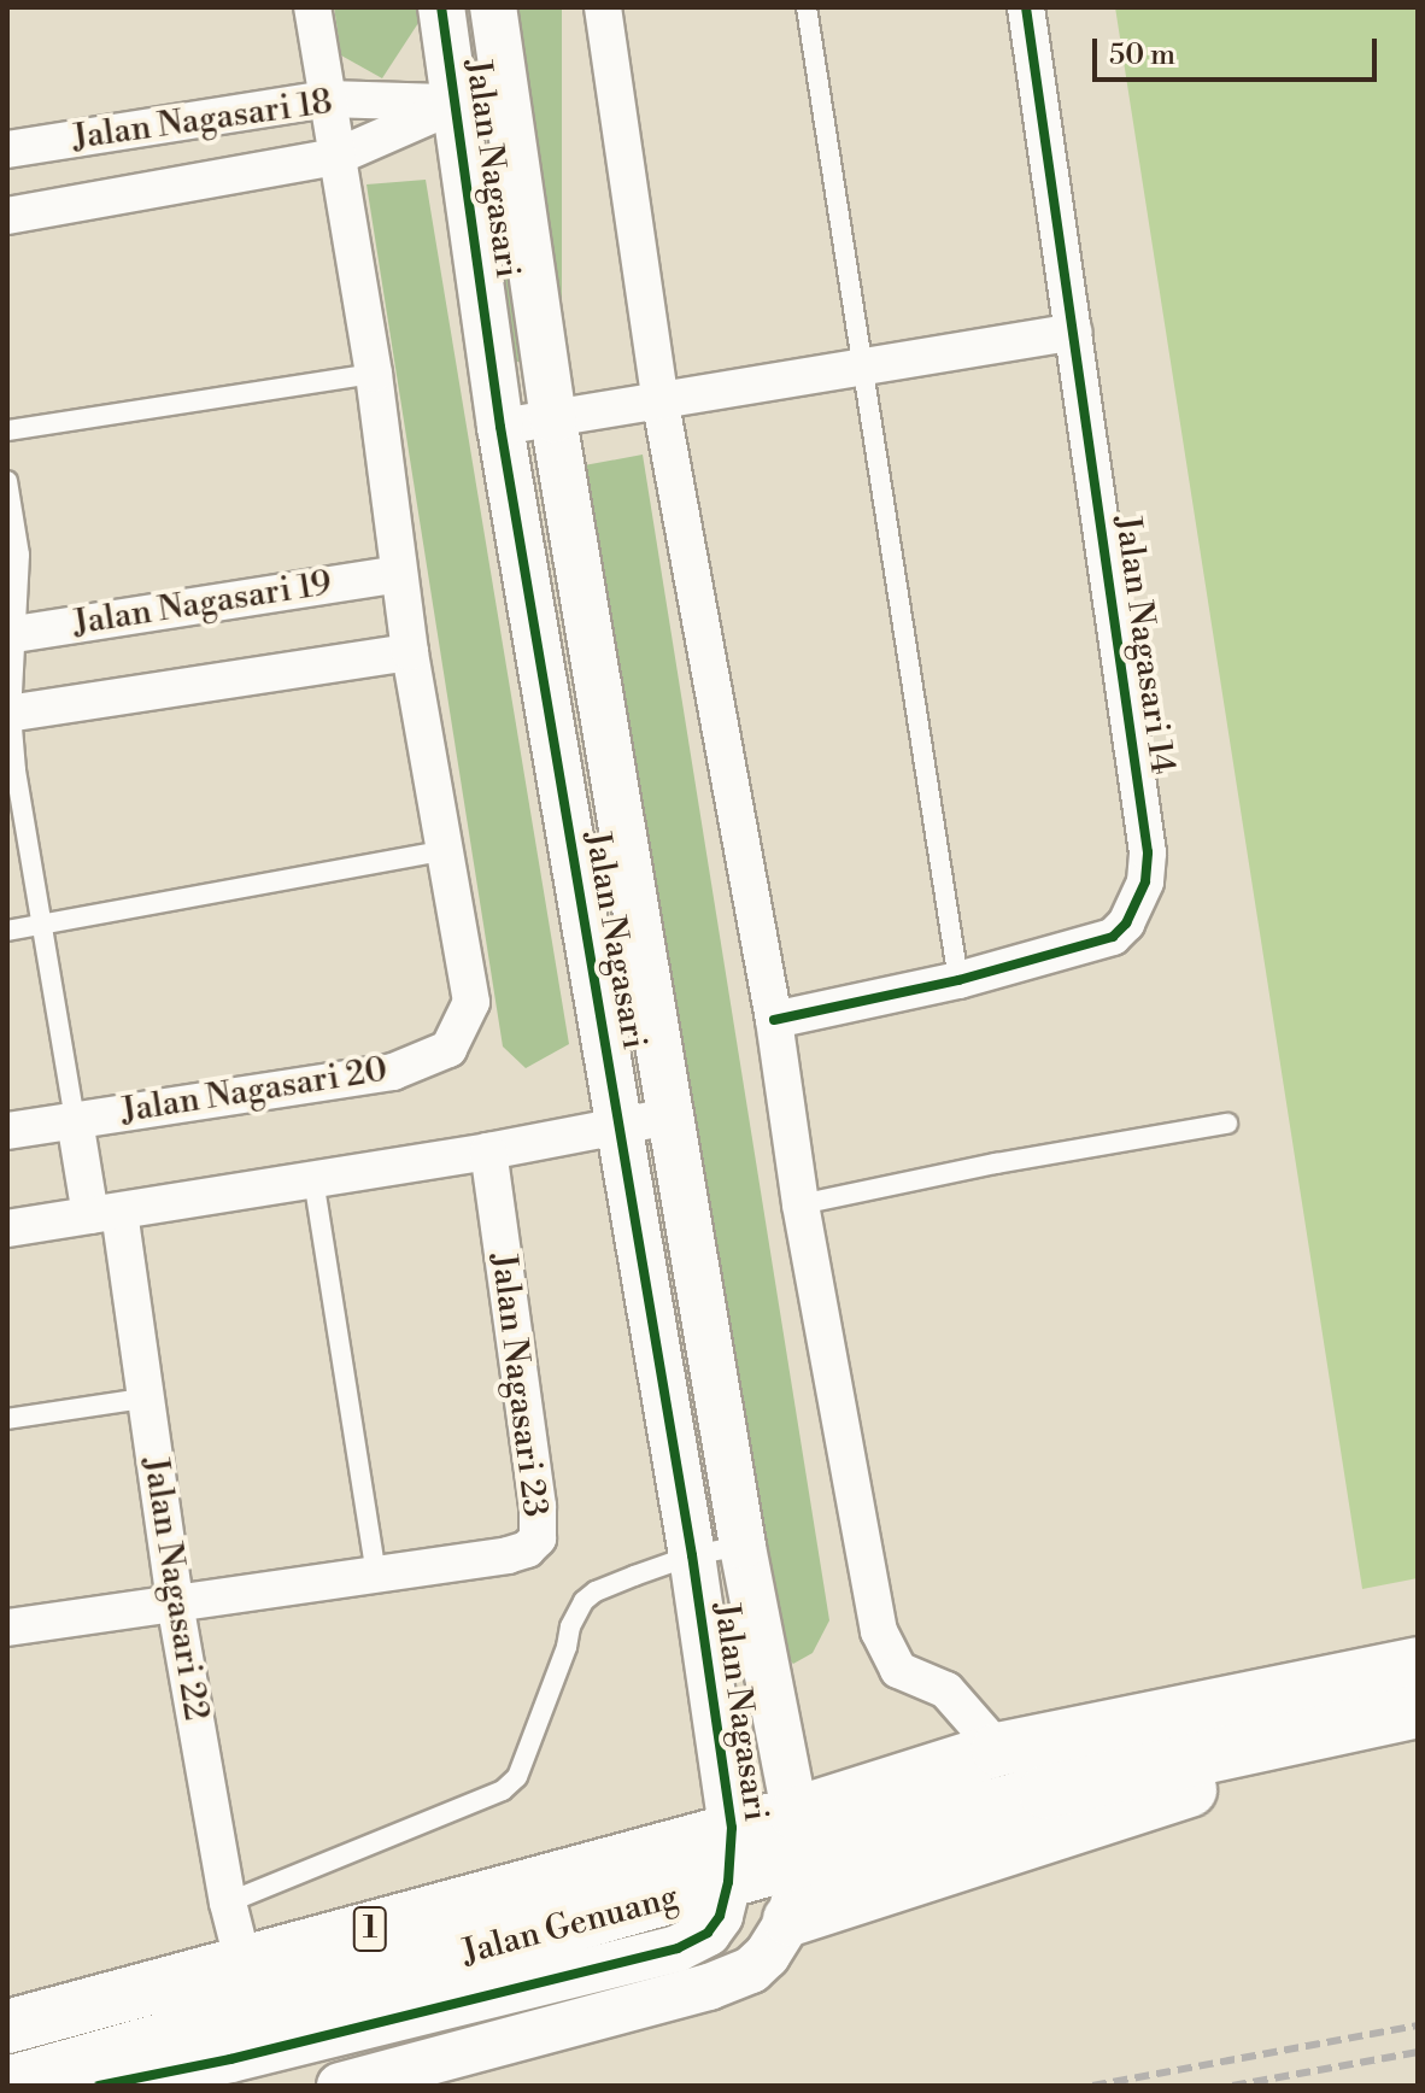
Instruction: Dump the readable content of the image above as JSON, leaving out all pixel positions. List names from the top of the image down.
{
  "streets": {
    "highway": ["Jalan Genuang", "1"],
    "street": [
      "Jalan Nagasari 18",
      "Jalan Nagasari",
      "Jalan Nagasari 19",
      "Jalan Nagasari 14",
      "Jalan Nagasari 20",
      "Jalan Nagasari 23",
      "Jalan Nagasari 22"
    ]
  },
  "crossings": [
    ["Jalan Nagasari 18", "Jalan Nagasari"],
    ["Jalan Nagasari", "Jalan Genuang"],
    ["Jalan Nagasari 20", "Jalan Nagasari 22"],
    ["Jalan Nagasari 23", "Jalan Nagasari 22"],
    ["Jalan Nagasari 22", "Jalan Genuang"]
  ],
  "scale_bar": "50 m"
}
